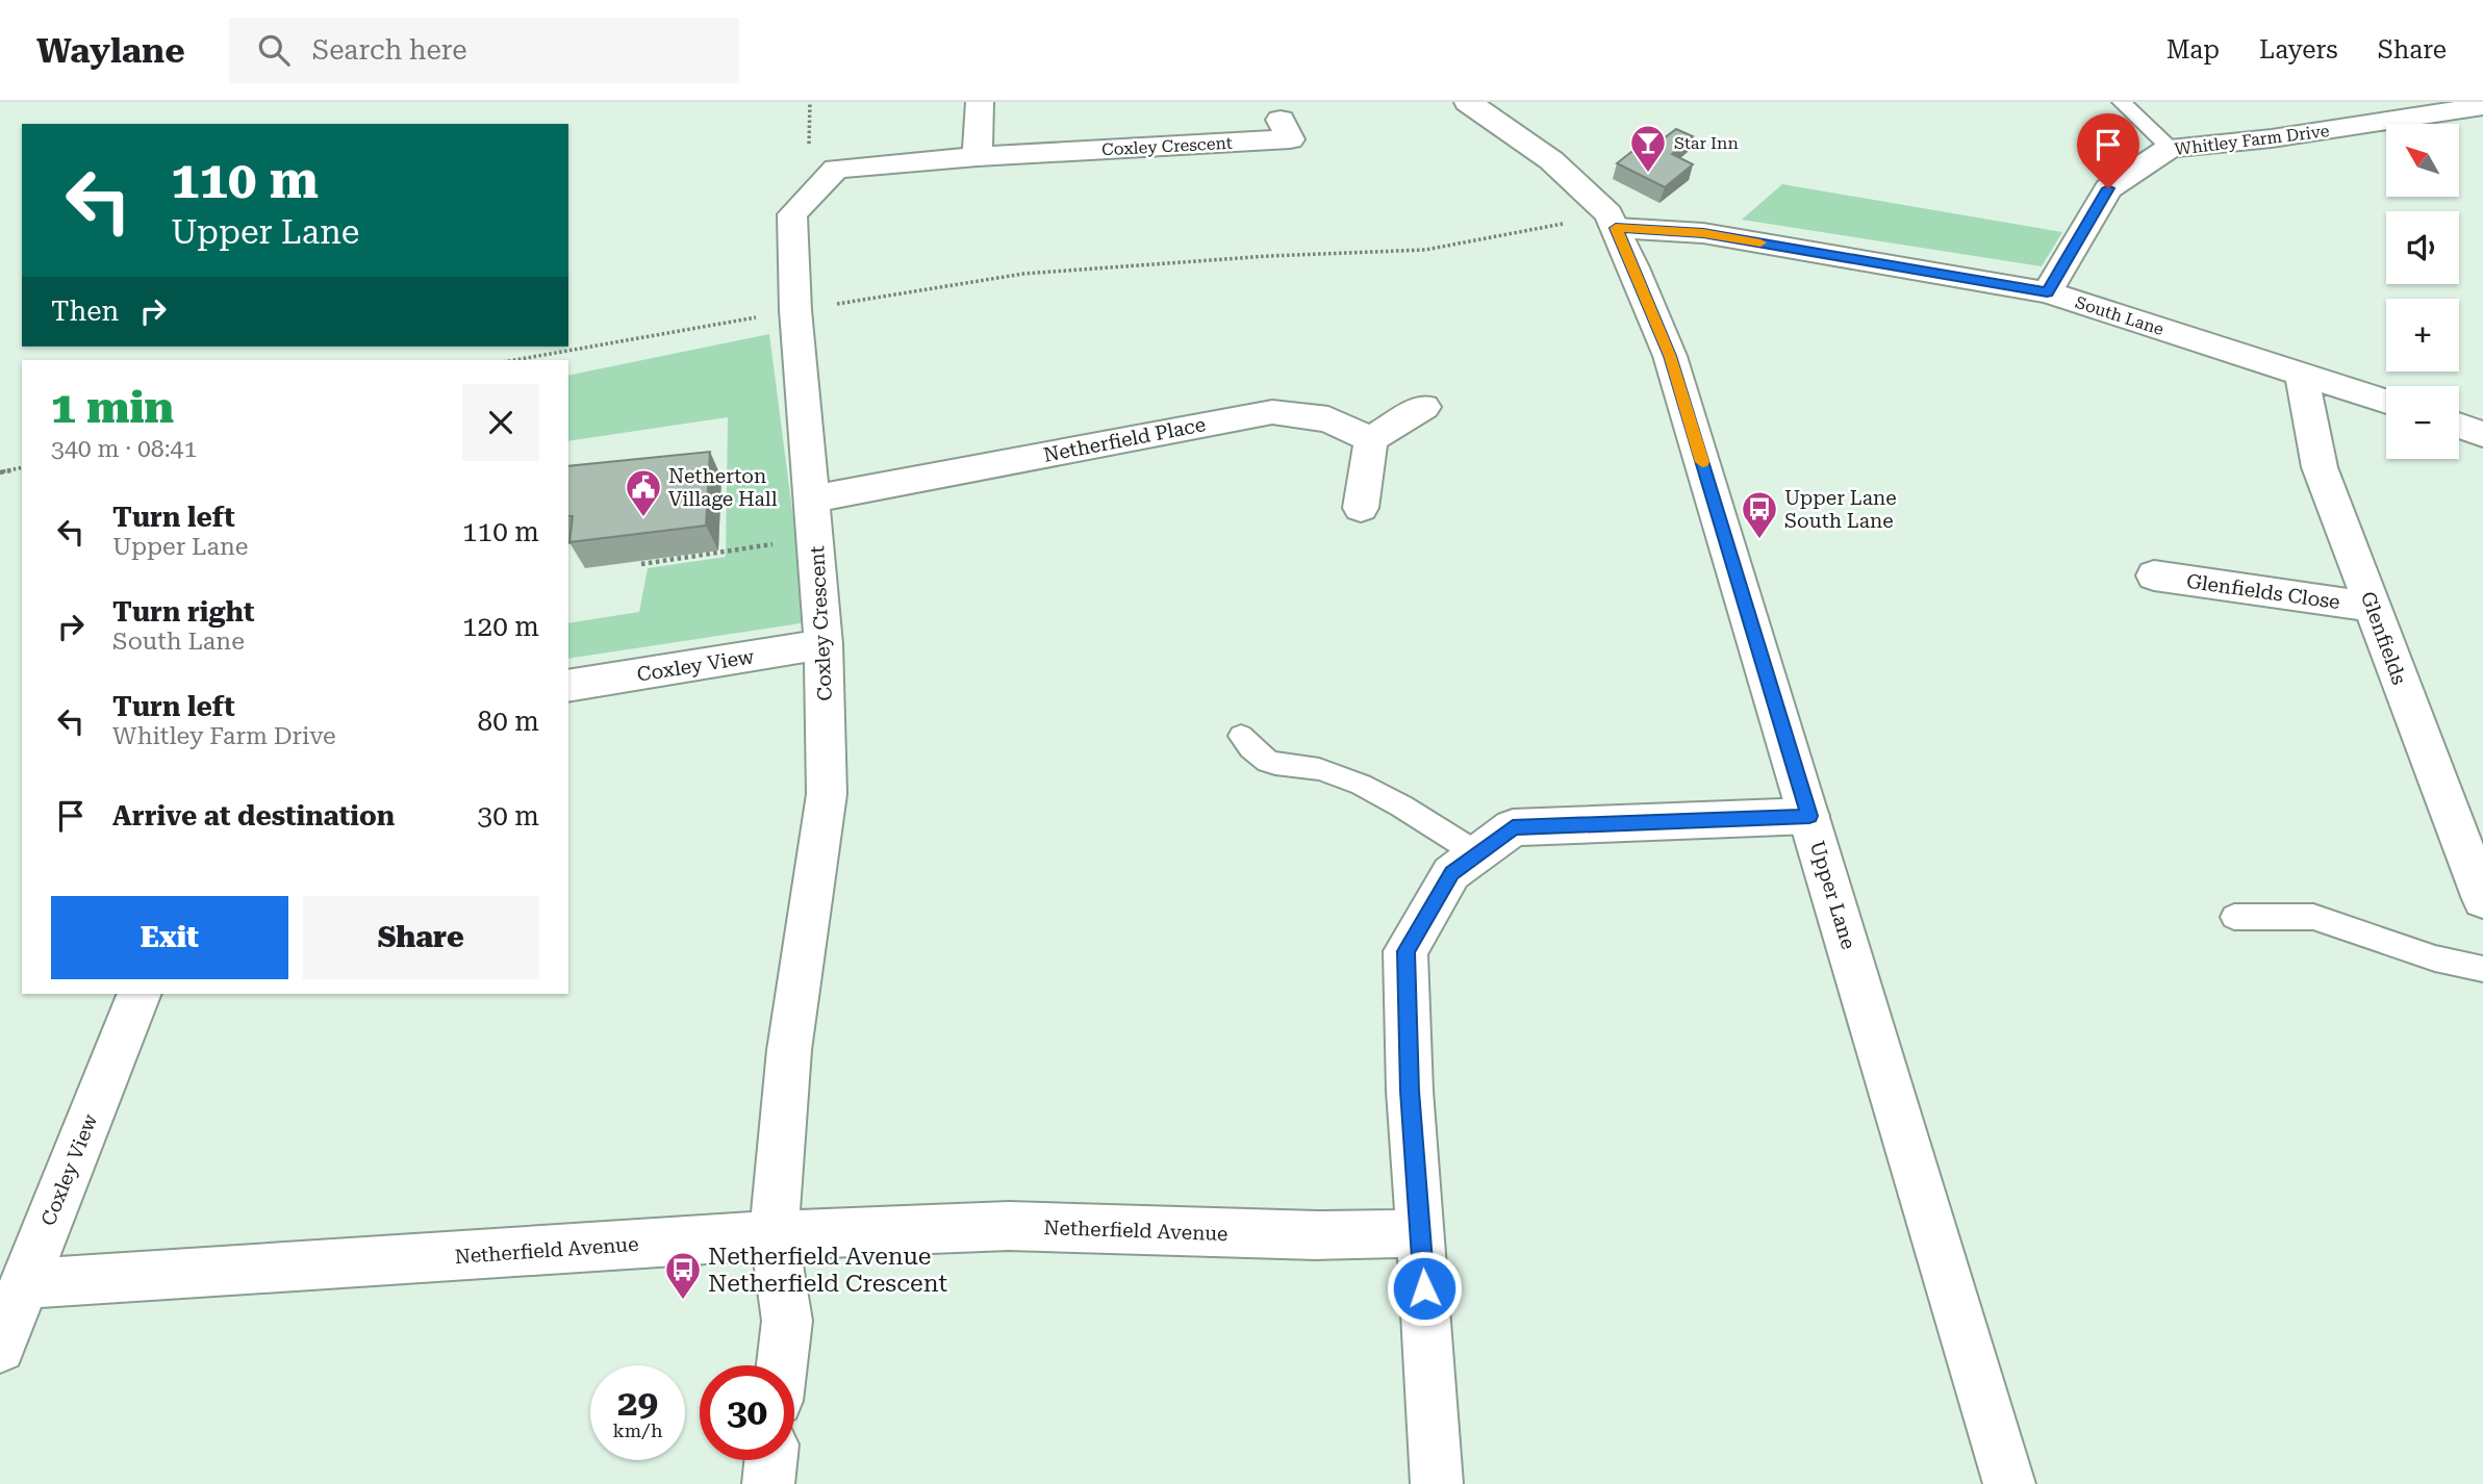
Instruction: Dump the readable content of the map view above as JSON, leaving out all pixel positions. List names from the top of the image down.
{
  "streets": {
    "street": [
      "Whitley Farm Drive",
      "Coxley Crescent",
      "South Lane",
      "Netherfield Place",
      "Glenfields Close",
      "Glenfields",
      "Coxley View",
      "Upper Lane",
      "Netherfield Avenue"
    ]
  },
  "crossings": [
    ["Whitley Farm Drive", "South Lane"],
    ["Coxley Crescent", "Netherfield Place"],
    ["Coxley Crescent", "Coxley View"],
    ["Coxley Crescent", "Netherfield Avenue"],
    ["South Lane", "Glenfields"],
    ["South Lane", "Upper Lane"],
    ["Glenfields Close", "Glenfields"],
    ["Coxley View", "Netherfield Avenue"]
  ],
  "places": {
    "bar": ["Star Inn"],
    "public building": ["Netherton Village Hall"],
    "bus stop": ["Upper Lane South Lane", "Netherfield Avenue Netherfield Crescent"]
  },
  "north": "top left",
  "page": {
    "header": "Waylane",
    "search": "Search here",
    "nav": ["Map", "Layers", "Share"],
    "map_buttons": ["+", "−"],
    "turn": ["110 m", "Upper Lane"],
    "then": "Then",
    "heading": ["1 min", "340 m · 08:41"],
    "list": [
      {
        "name": "Turn left",
        "note": "Upper Lane",
        "value": "110 m"
      },
      {
        "name": "Turn right",
        "note": "South Lane",
        "value": "120 m"
      },
      {
        "name": "Turn left",
        "note": "Whitley Farm Drive",
        "value": "80 m"
      },
      {
        "name": "Arrive at destination",
        "value": "30 m"
      }
    ],
    "buttons": ["Exit", "Share"],
    "speed": "29 km/h",
    "limit": "30"
  }
}
